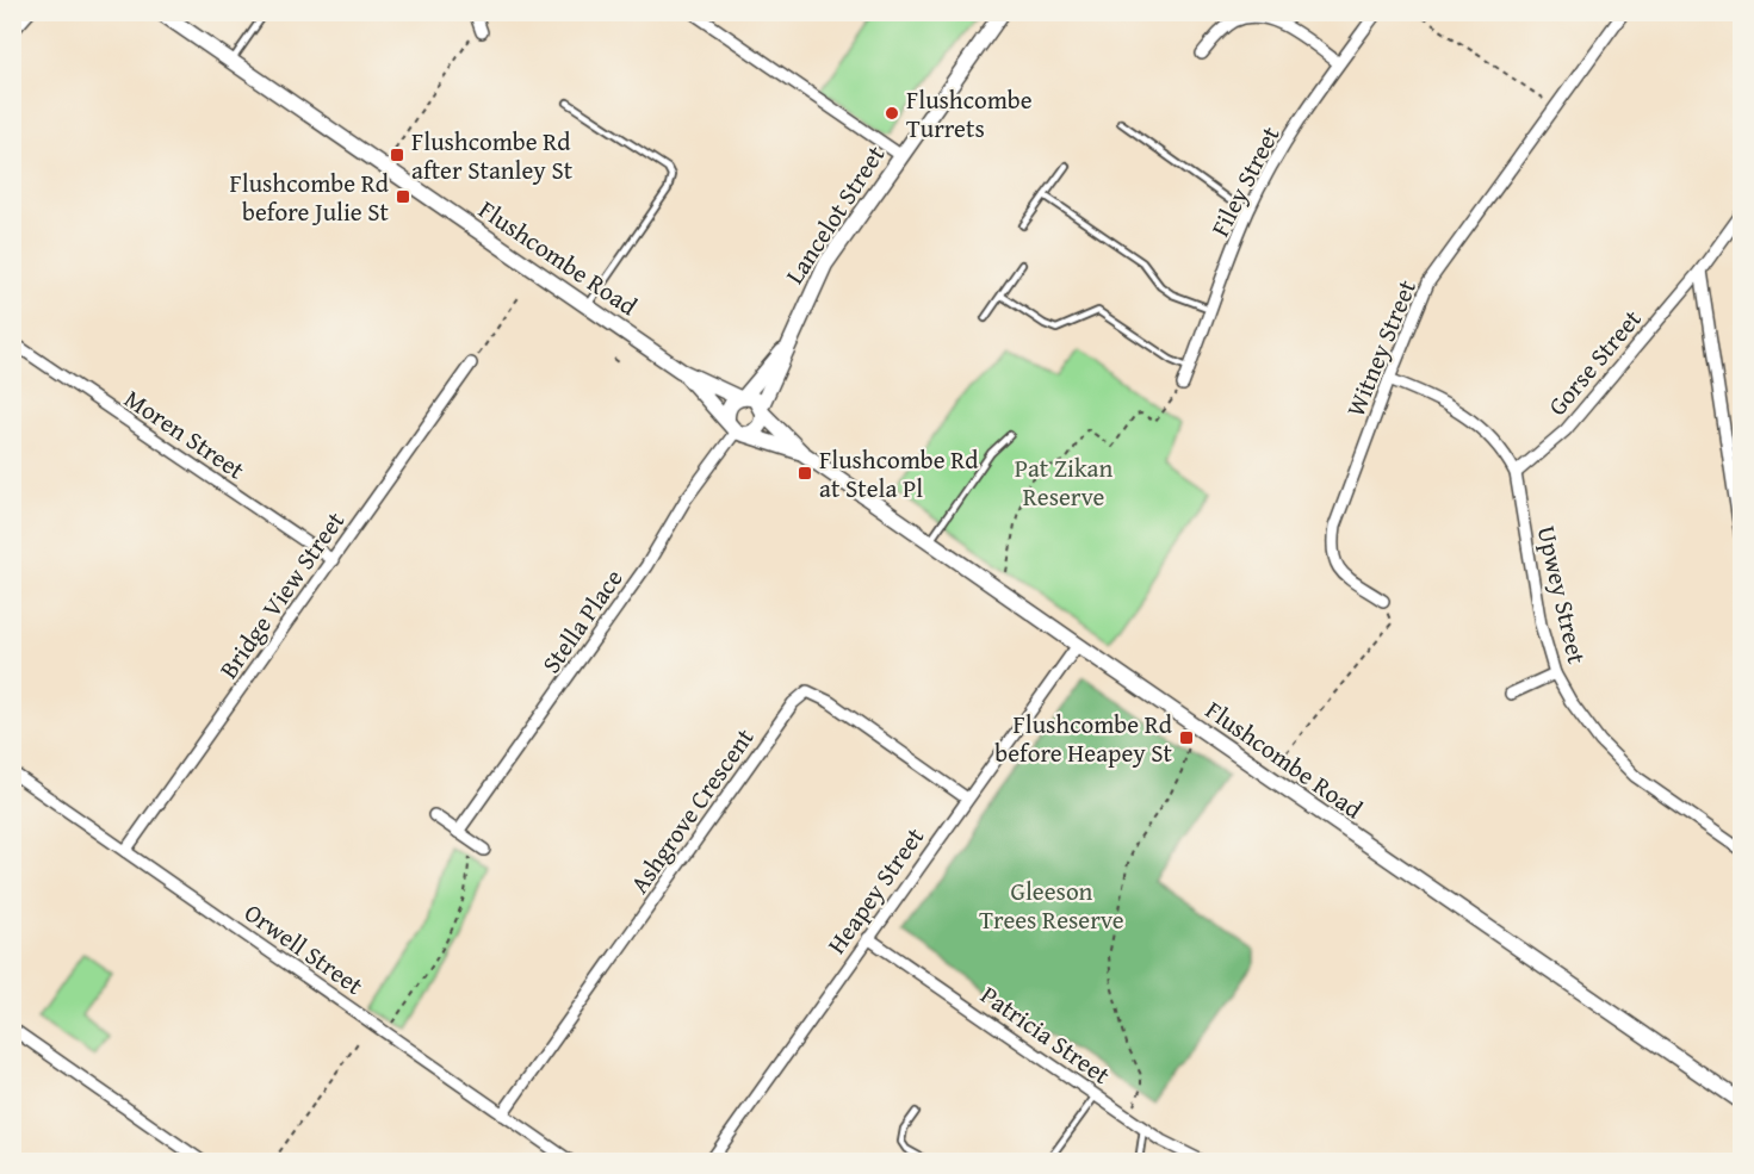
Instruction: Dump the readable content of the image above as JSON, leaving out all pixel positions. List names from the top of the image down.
{
  "streets": {
    "street": [
      "Filey Street",
      "Lancelot Street",
      "Flushcombe Road",
      "Witney Street",
      "Gorse Street",
      "Moren Street",
      "Bridge View Street",
      "Upwey Street",
      "Stella Place",
      "Ashgrove Crescent",
      "Heapey Street",
      "Orwell Street",
      "Patricia Street"
    ]
  },
  "crossings": [
    ["Lancelot Street", "Flushcombe Road"],
    ["Lancelot Street", "Stella Place"],
    ["Flushcombe Road", "Stella Place"],
    ["Flushcombe Road", "Heapey Street"],
    ["Witney Street", "Upwey Street"],
    ["Gorse Street", "Upwey Street"],
    ["Moren Street", "Bridge View Street"],
    ["Bridge View Street", "Orwell Street"],
    ["Ashgrove Crescent", "Heapey Street"],
    ["Ashgrove Crescent", "Orwell Street"],
    ["Heapey Street", "Patricia Street"]
  ],
  "parks": ["Pat Zikan Reserve", "Gleeson Trees Reserve"],
  "places": {
    "other": ["Flushcombe Turrets"],
    "transit": [
      "Flushcombe Rd after Stanley St",
      "Flushcombe Rd before Julie St",
      "Flushcombe Rd at Stela Pl",
      "Flushcombe Rd before Heapey St"
    ]
  }
}
